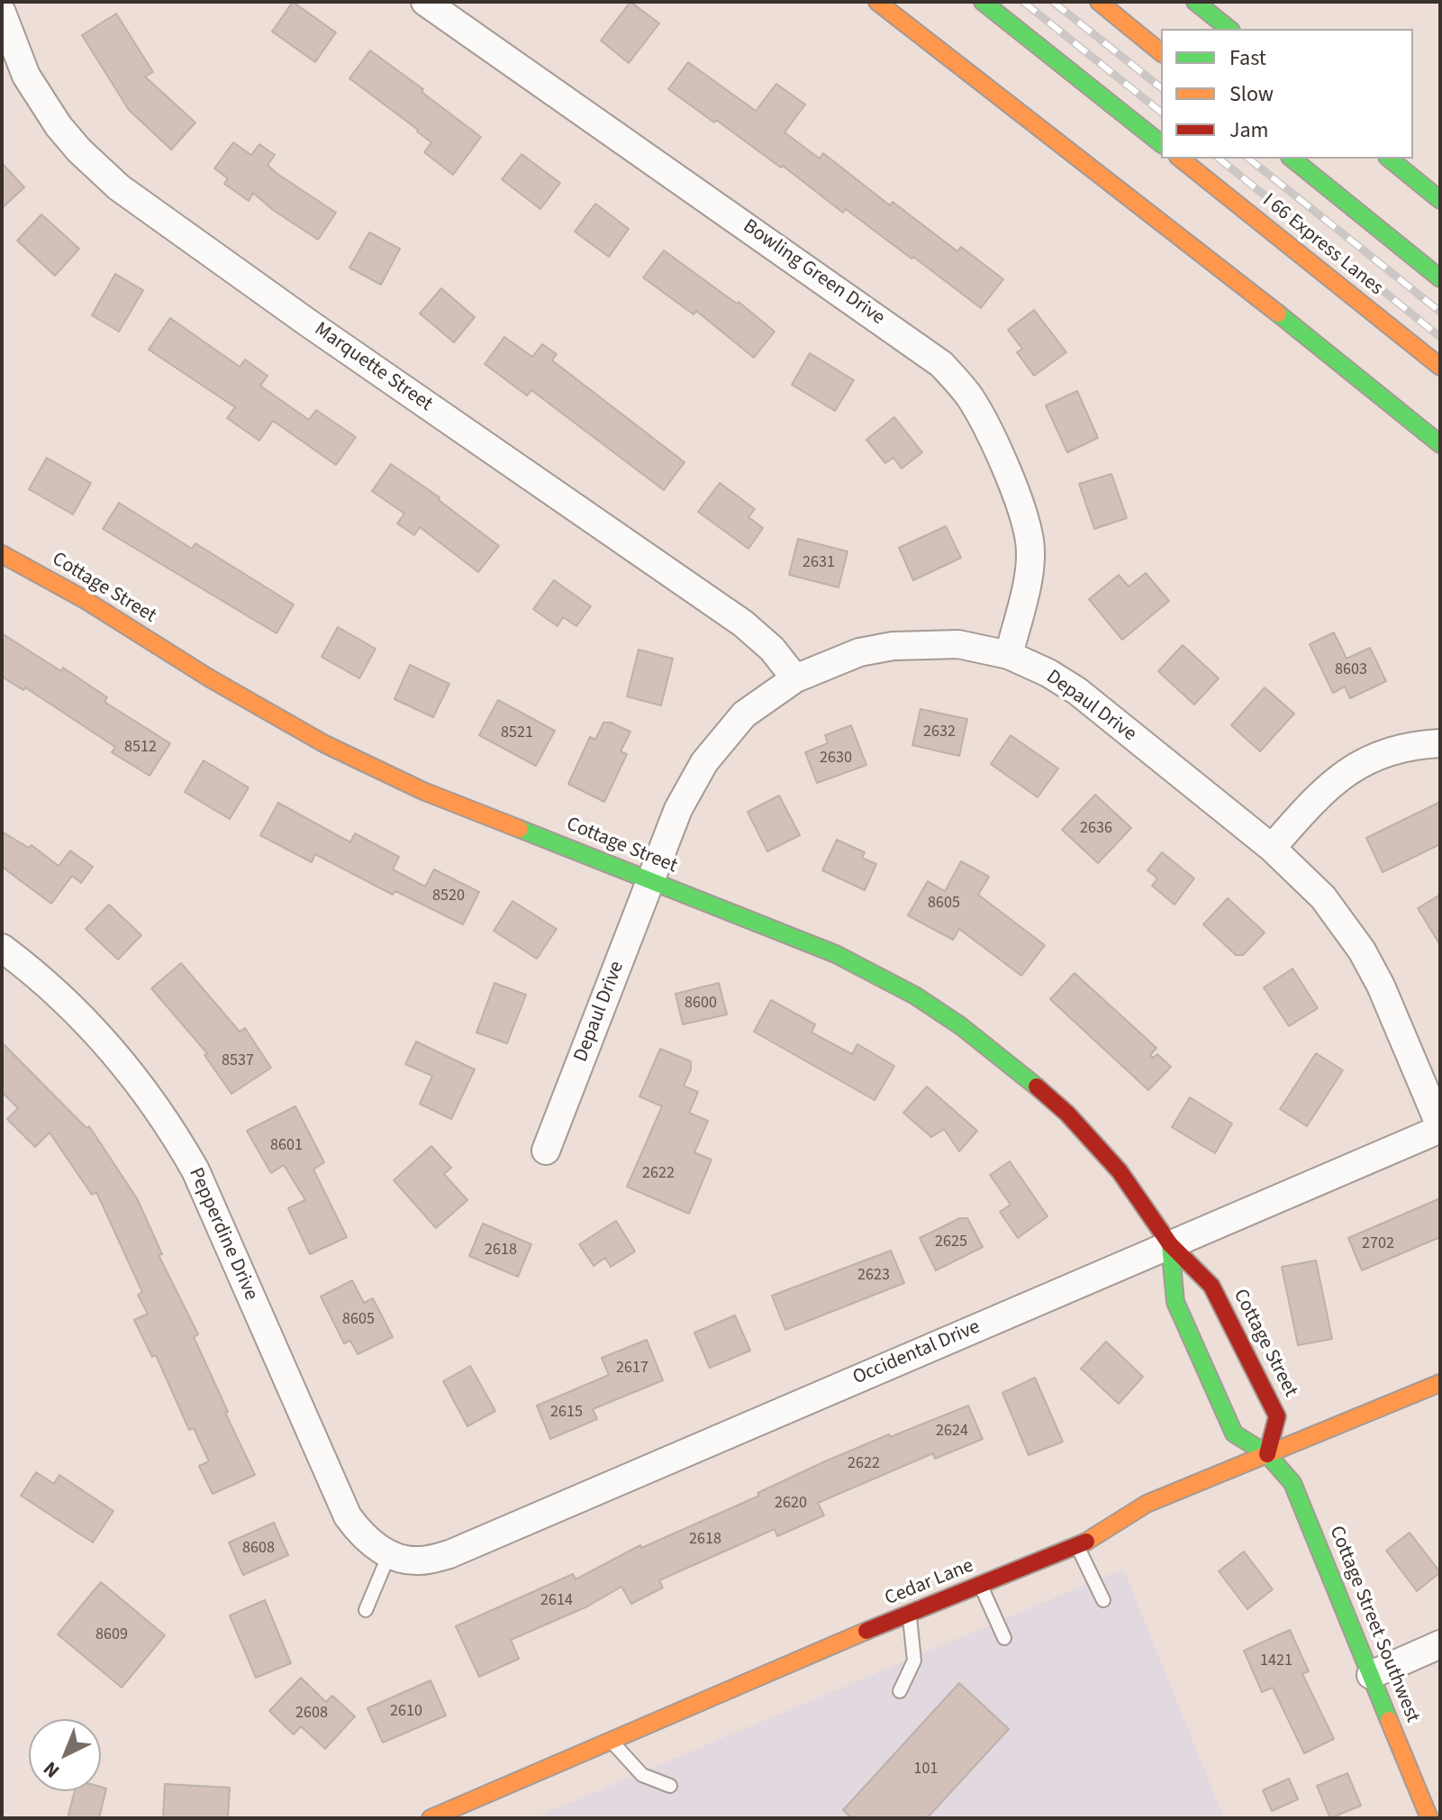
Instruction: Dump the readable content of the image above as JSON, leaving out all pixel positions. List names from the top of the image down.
{
  "streets": {
    "main road": [
      "I 66 Express Lanes",
      "Cottage Street",
      "Cedar Lane",
      "Cottage Street Southwest"
    ],
    "street": [
      "Bowling Green Drive",
      "Marquette Street",
      "Depaul Drive",
      "Pepperdine Drive",
      "Occidental Drive"
    ]
  },
  "crossings": [
    ["Bowling Green Drive", "Depaul Drive"],
    ["Marquette Street", "Depaul Drive"],
    ["Cottage Street", "Depaul Drive"],
    ["Cottage Street", "Occidental Drive"],
    ["Cottage Street", "Cedar Lane"],
    ["Cottage Street", "Cottage Street Southwest"],
    ["Depaul Drive", "Occidental Drive"],
    ["Pepperdine Drive", "Occidental Drive"],
    ["Cedar Lane", "Cottage Street Southwest"]
  ],
  "house_numbers": [
    "2631",
    "8603",
    "2632",
    "8521",
    "8512",
    "2630",
    "2636",
    "8520",
    "8605",
    "8600",
    "8537",
    "8601",
    "2622",
    "2625",
    "2702",
    "2618",
    "2623",
    "8605",
    "2617",
    "2615",
    "2624",
    "2622",
    "2620",
    "2618",
    "8608",
    "2614",
    "8609",
    "1421",
    "2610",
    "2608",
    "101"
  ],
  "legend": ["Fast", "Slow", "Jam"],
  "north": "bottom left"
}
